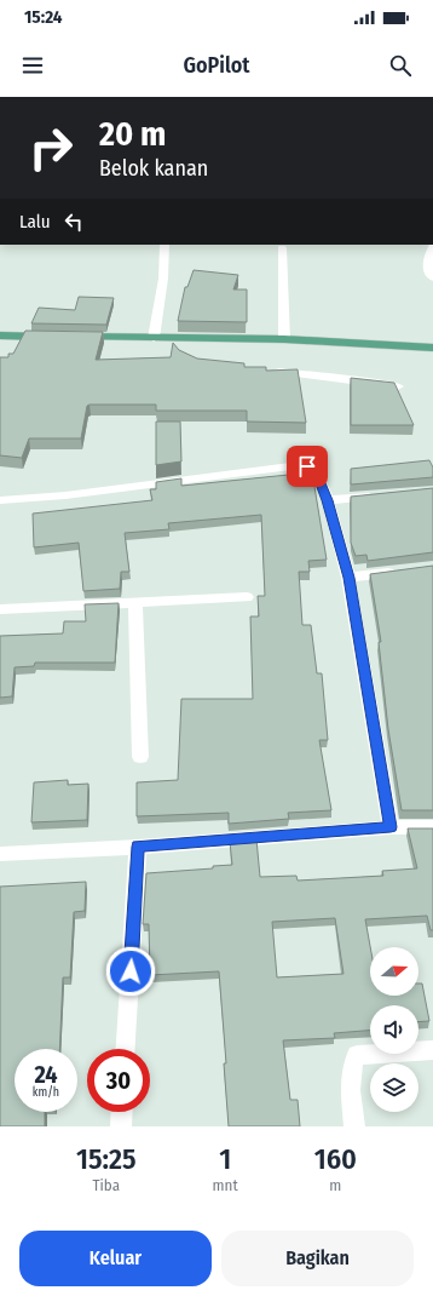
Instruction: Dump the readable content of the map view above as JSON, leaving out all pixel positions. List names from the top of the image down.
{
  "north": "right",
  "page": {
    "status": "15:24",
    "header": "GoPilot",
    "turn": ["20 m", "Belok kanan"],
    "then": "Lalu",
    "speed": "24 km/h",
    "limit": "30",
    "eta": [
      "15:25",
      "Tiba",
      "1",
      "mnt",
      "160",
      "m"
    ],
    "buttons": ["Keluar", "Bagikan"]
  }
}
